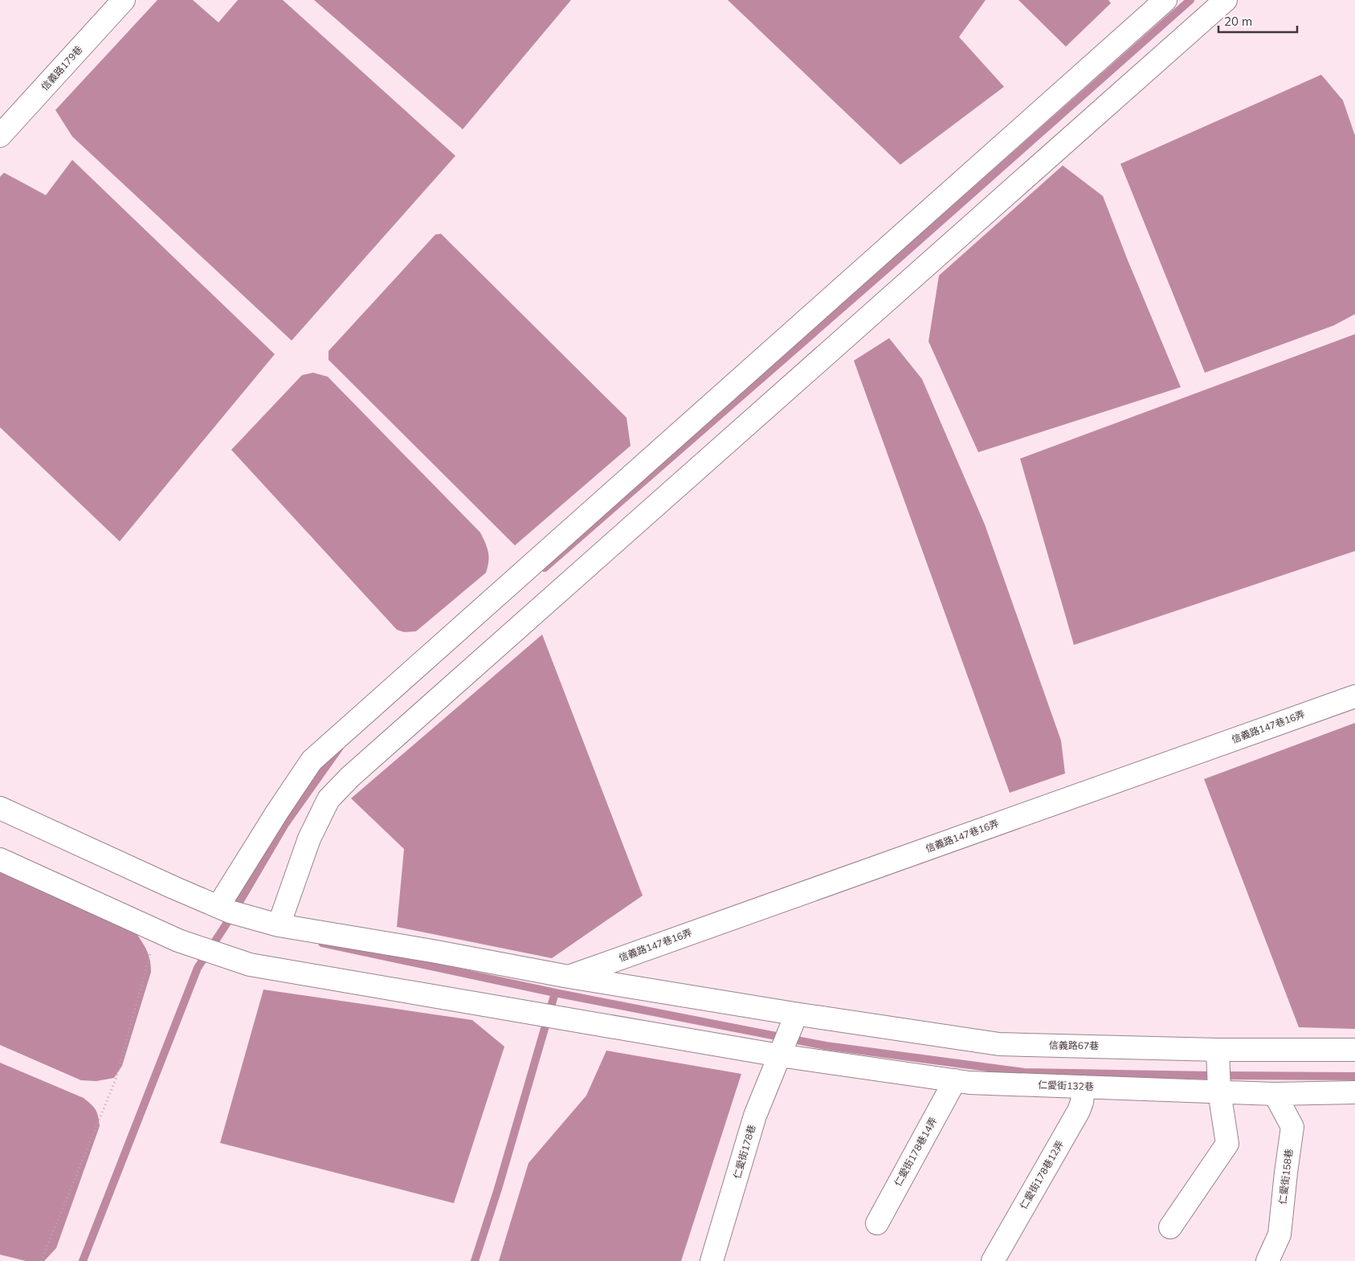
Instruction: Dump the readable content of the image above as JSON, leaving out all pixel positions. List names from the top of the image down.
{
  "streets": {
    "street": [
      "信義路179巷",
      "信義路147巷16弄",
      "信義路67巷",
      "仁愛街132巷",
      "仁愛街178巷",
      "仁愛街178巷14弄",
      "仁愛街178巷12弄",
      "仁愛街158巷"
    ]
  },
  "crossings": [
    ["信義路147巷16弄", "信義路67巷"],
    ["信義路67巷", "仁愛街178巷"],
    ["仁愛街132巷", "仁愛街178巷"],
    ["仁愛街132巷", "仁愛街178巷14弄"],
    ["仁愛街132巷", "仁愛街178巷12弄"],
    ["仁愛街132巷", "仁愛街158巷"]
  ],
  "scale_bar": "20 m"
}
